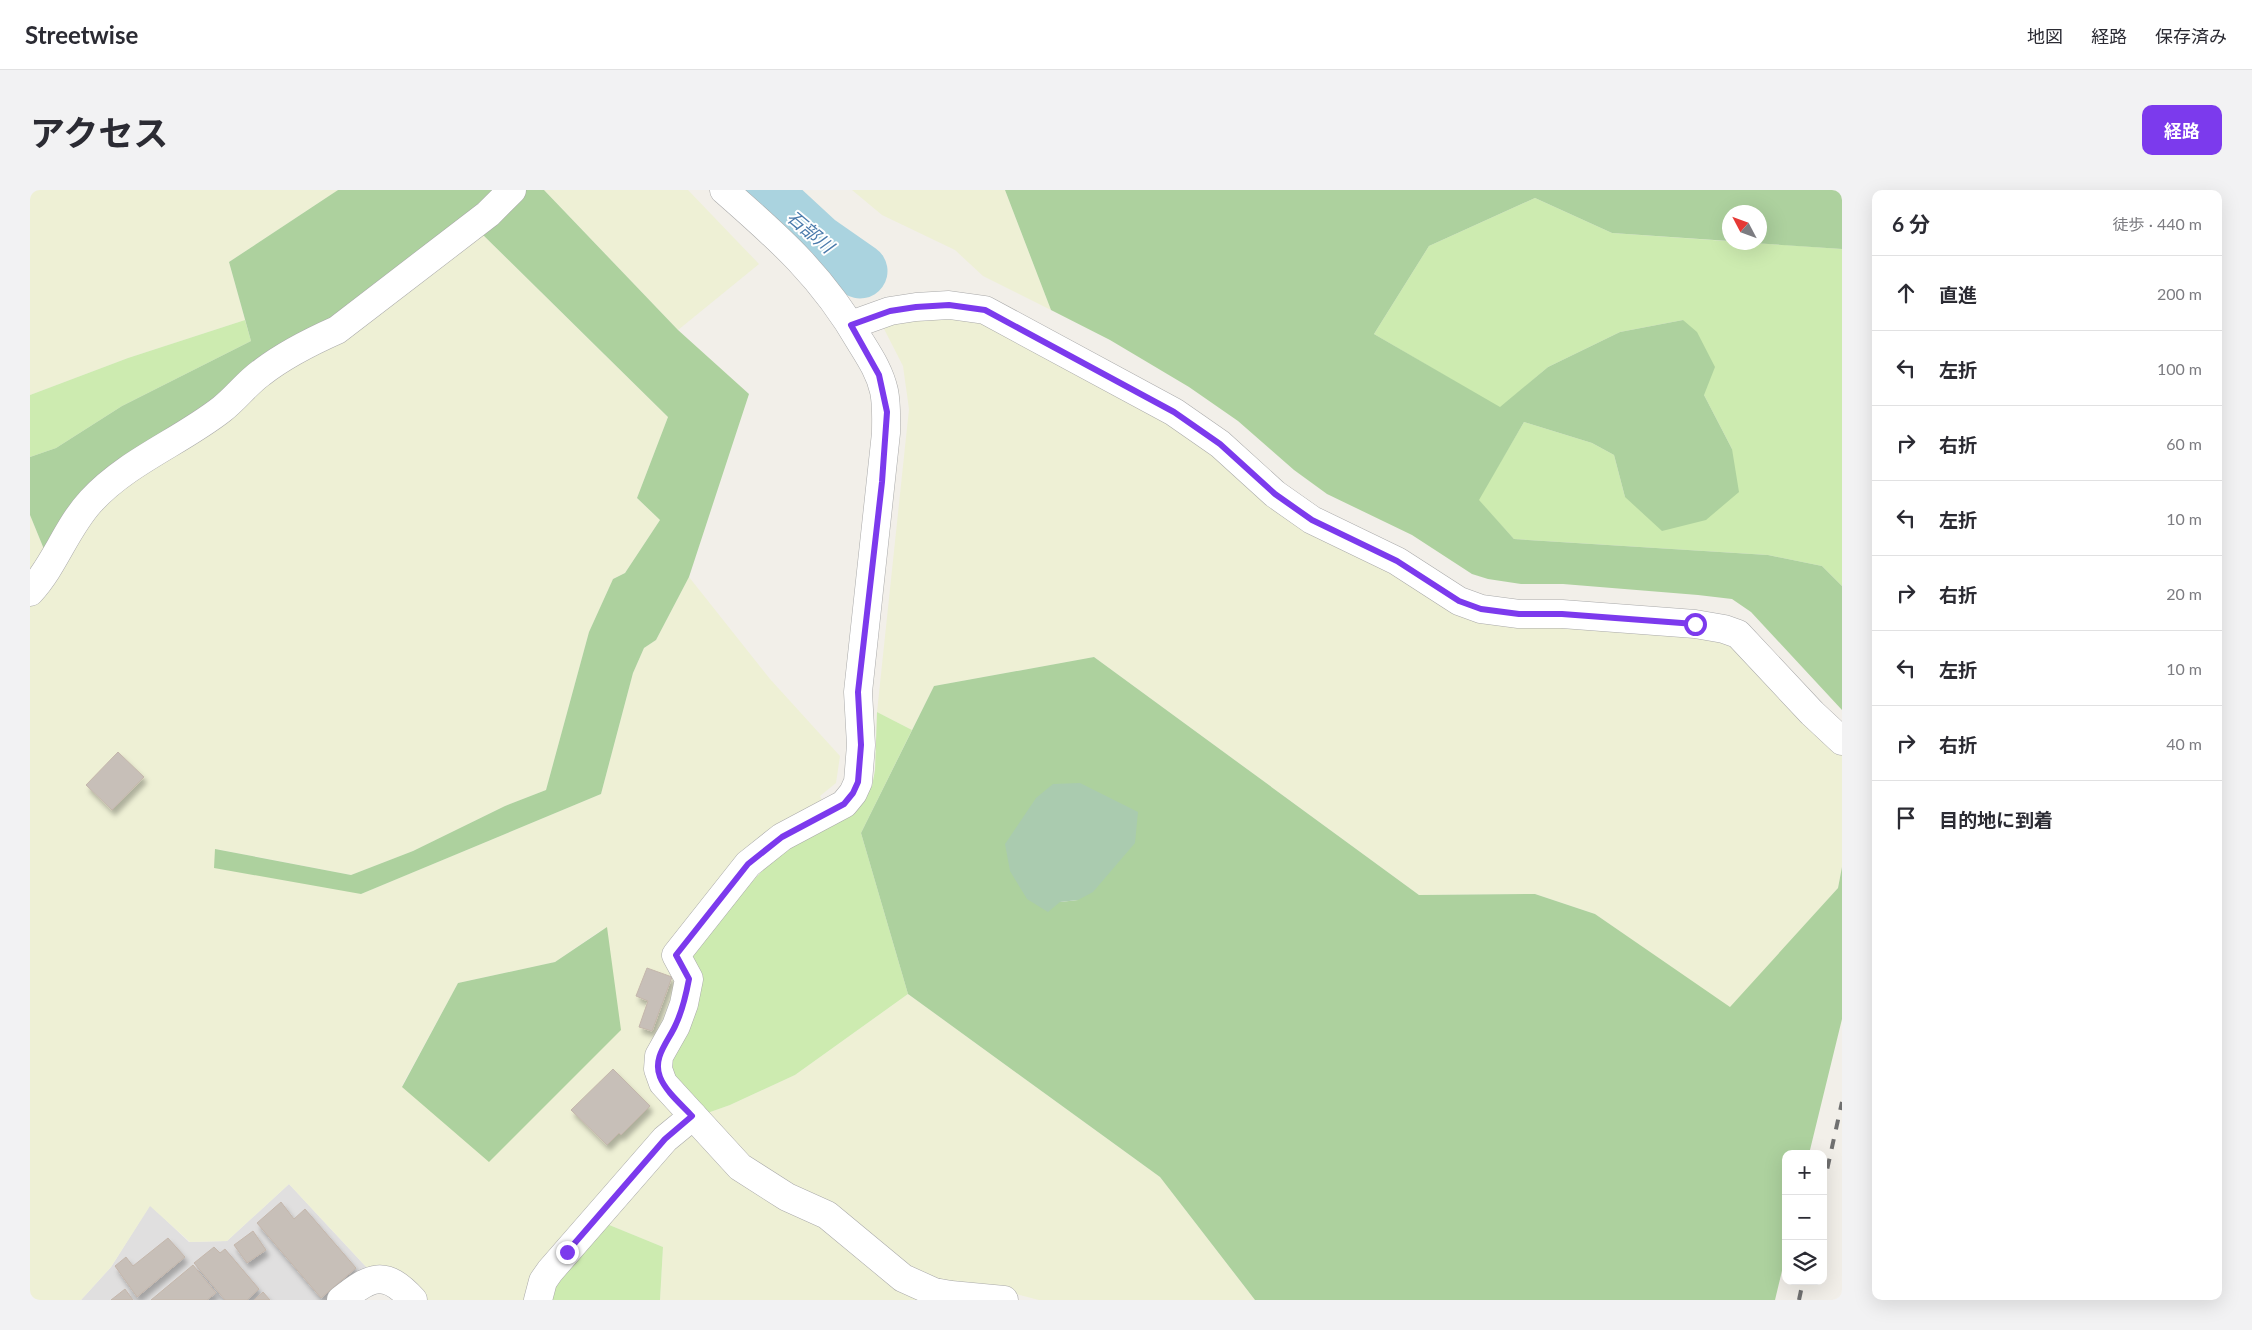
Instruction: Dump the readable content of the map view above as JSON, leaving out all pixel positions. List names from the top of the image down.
{
  "water": ["石部川"],
  "north": "top left",
  "page": {
    "header": "Streetwise",
    "nav": ["地図", "経路", "保存済み"],
    "title": "アクセス",
    "buttons": "経路",
    "heading": ["6 分", "徒歩 · 440 m"],
    "list": [
      ["直進", "200 m"],
      ["左折", "100 m"],
      ["右折", "60 m"],
      ["左折", "10 m"],
      ["右折", "20 m"],
      ["左折", "10 m"],
      ["右折", "40 m"],
      "目的地に到着"
    ],
    "map_buttons": ["+", "−"]
  }
}
